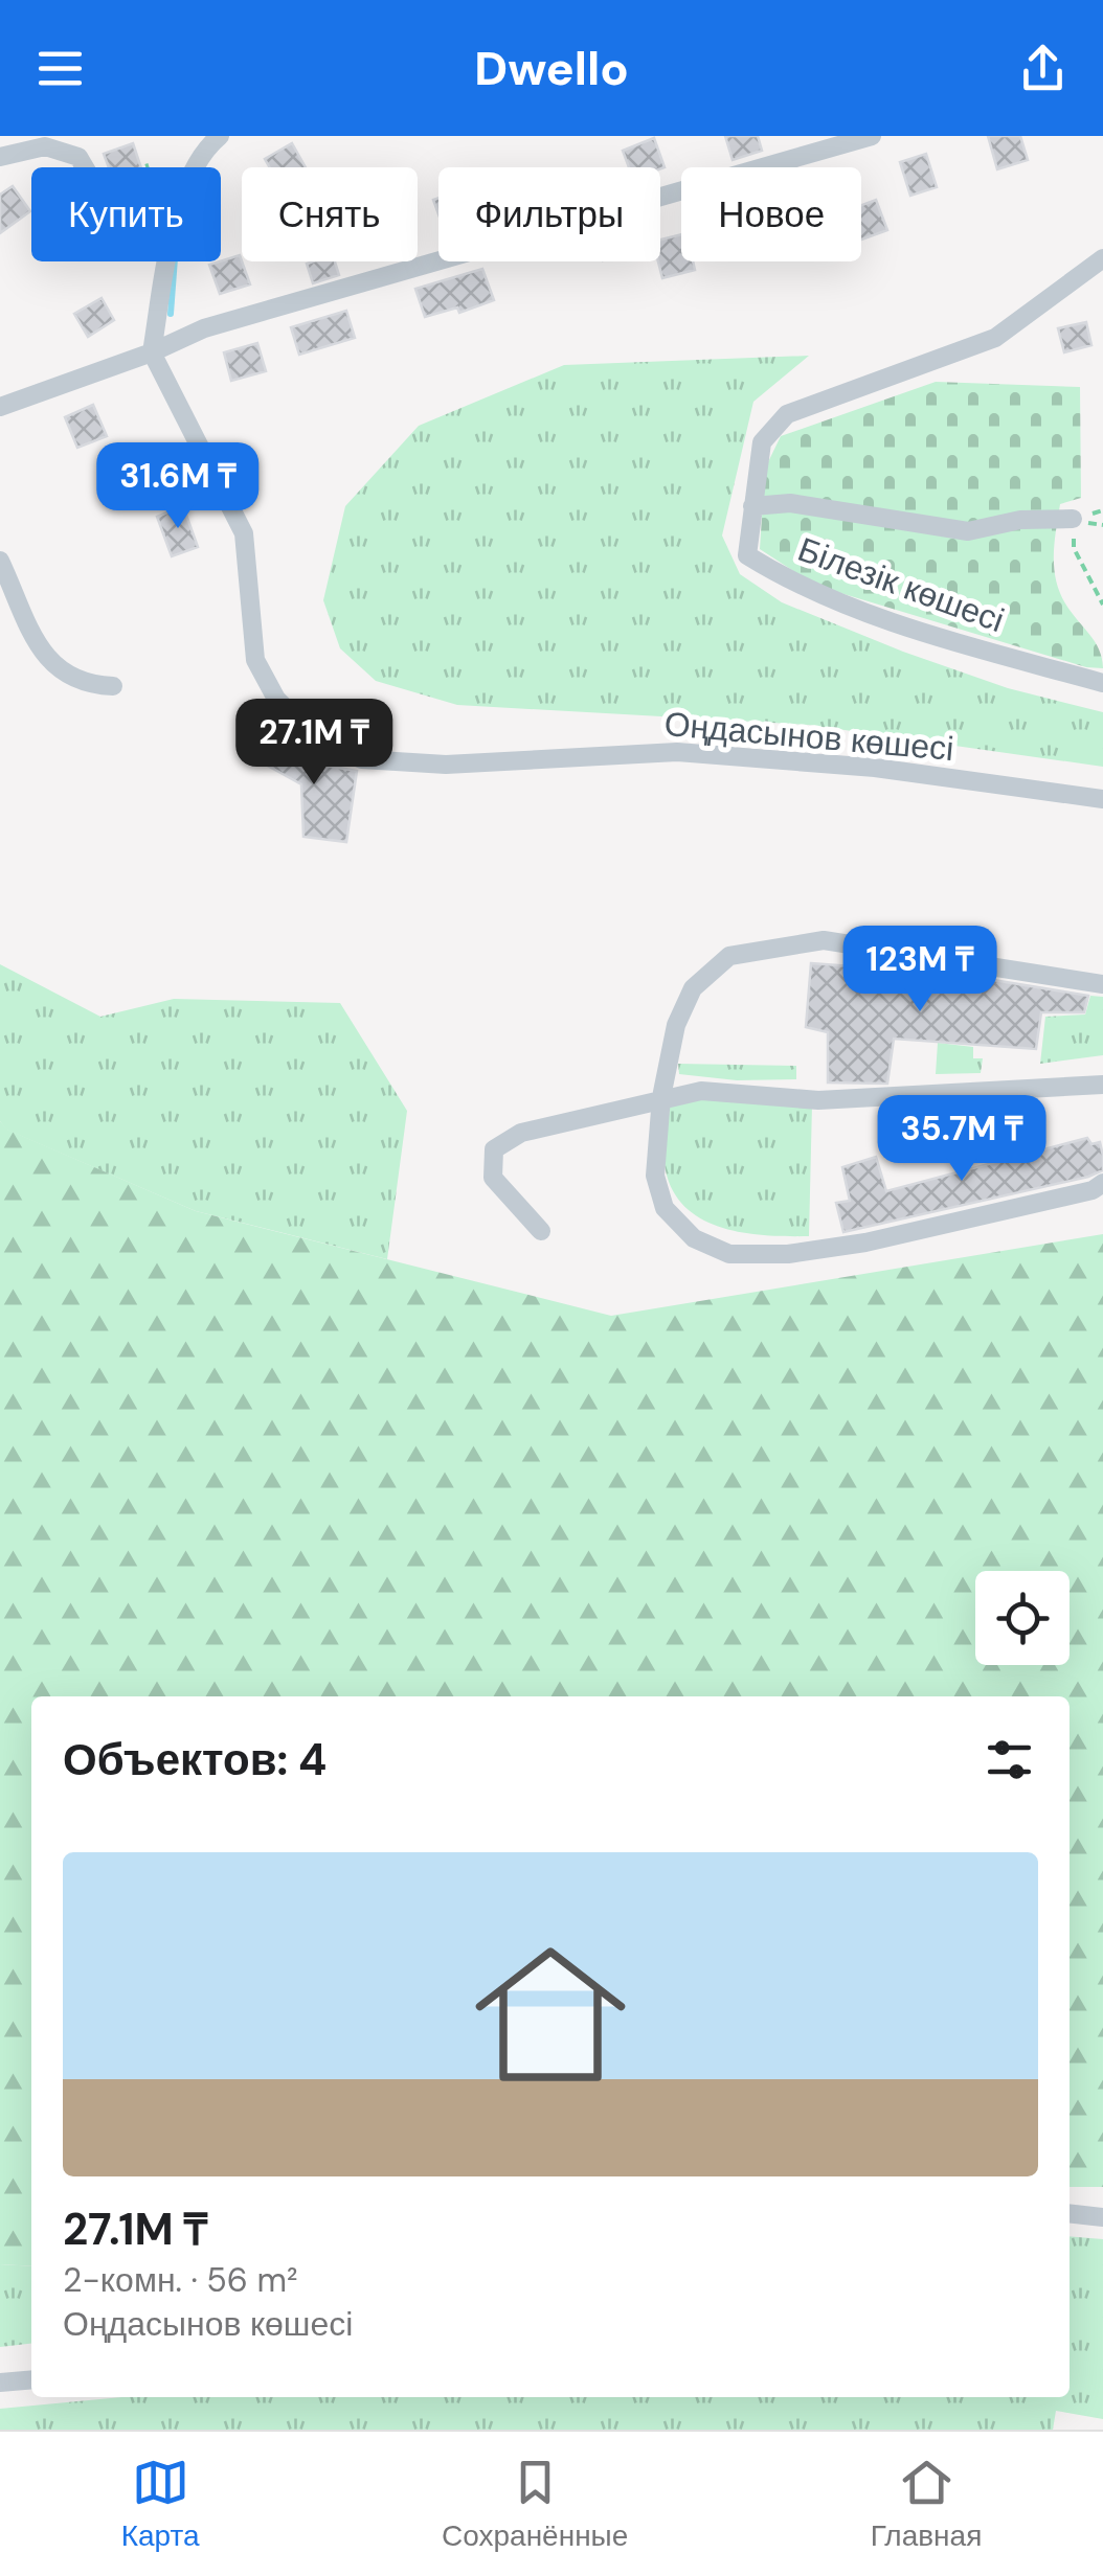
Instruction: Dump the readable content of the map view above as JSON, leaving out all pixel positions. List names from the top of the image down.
{
  "streets": {
    "street": ["Білезік көшесі", "Оңдасынов көшесі"]
  },
  "page": {
    "header": "Dwello",
    "chip": [
      "Купить",
      "Снять",
      "Фильтры",
      "Новое"
    ],
    "price": [
      "31.6M ₸",
      "27.1M ₸",
      "123M ₸",
      "35.7M ₸"
    ],
    "heading": "Объектов: 4",
    "list": [
      {
        "name": "27.1M ₸",
        "note": "2-комн. · 56 m² · Оңдасынов көшесі"
      }
    ],
    "tabs": ["Карта", "Сохранённые", "Главная"]
  }
}
